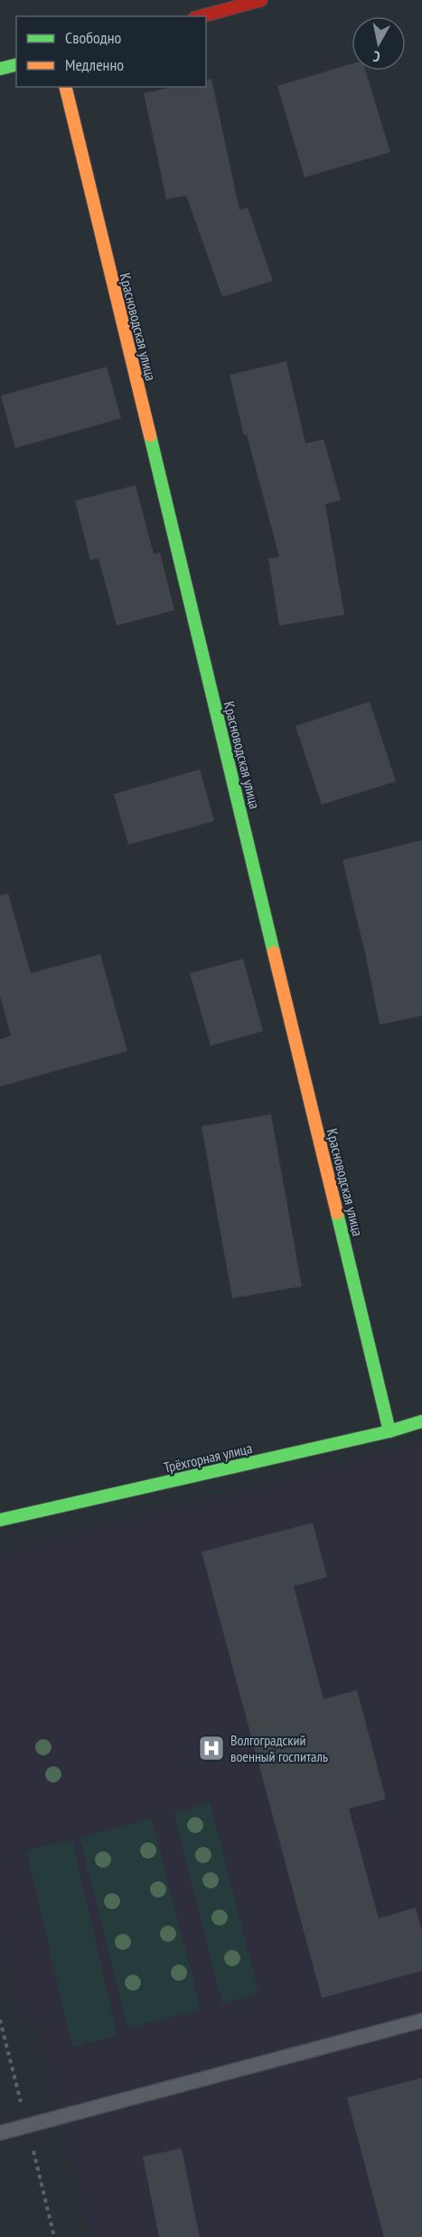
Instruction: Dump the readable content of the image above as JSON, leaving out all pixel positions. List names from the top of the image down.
{
  "streets": {
    "street": ["Красноводская улица", "Трёхгорная улица"]
  },
  "crossings": [
    ["Красноводская улица", "Трёхгорная улица"]
  ],
  "places": {
    "hospital": ["Волгоградский военный госпиталь"]
  },
  "legend": ["Свободно", "Медленно"],
  "north": "bottom"
}
